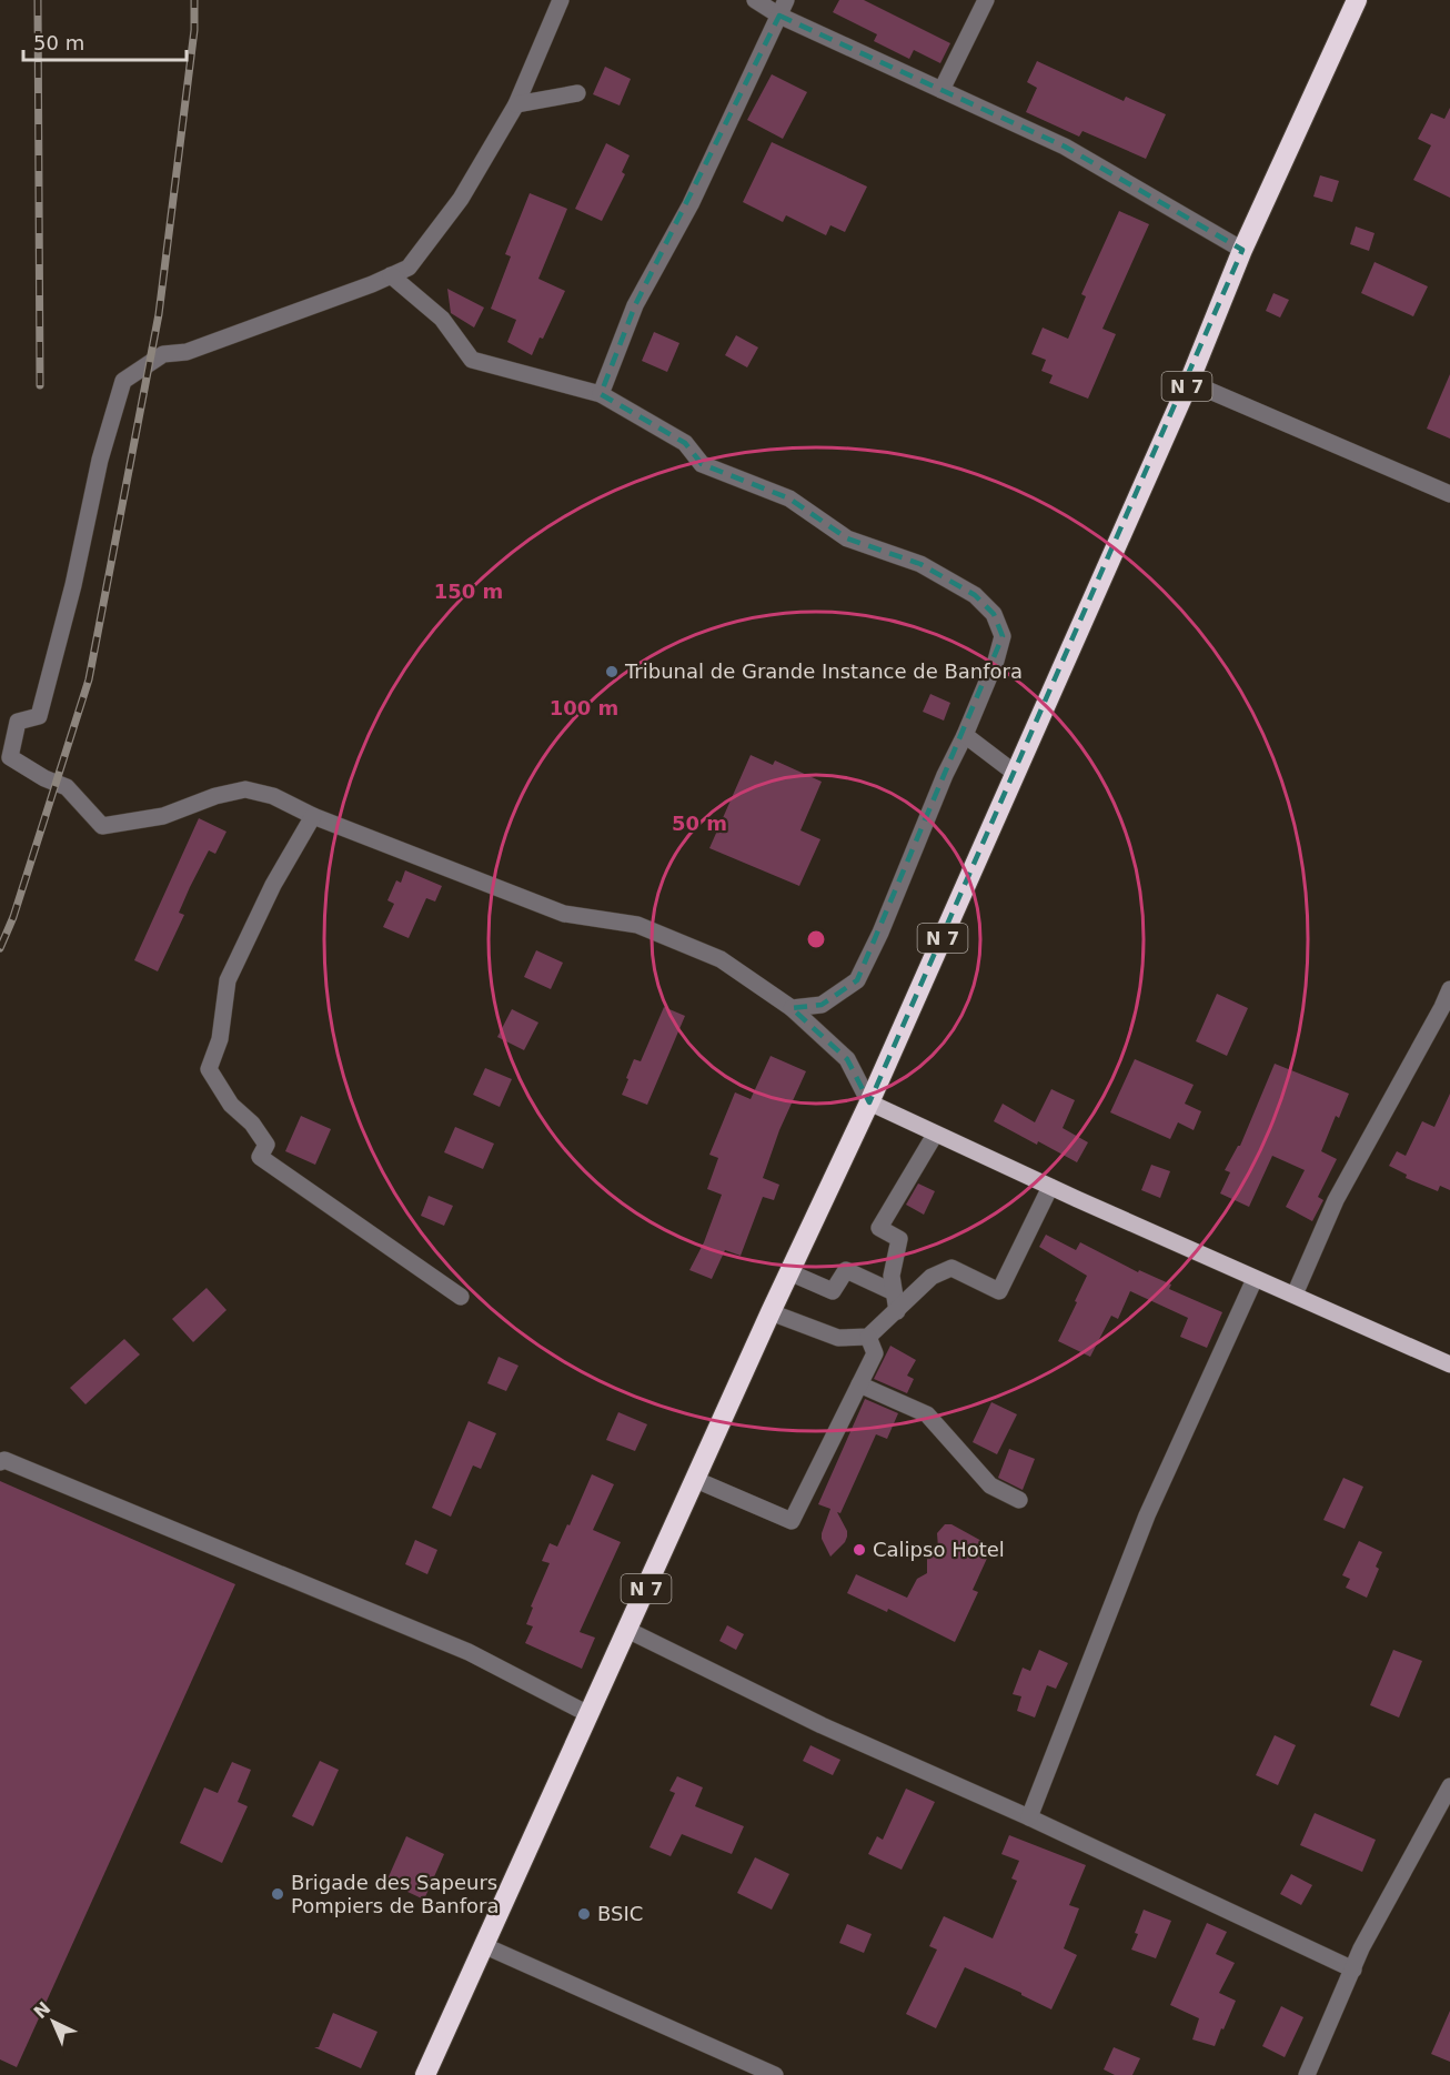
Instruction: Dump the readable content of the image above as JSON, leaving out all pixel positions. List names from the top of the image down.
{
  "streets": {
    "highway": ["N 7"]
  },
  "places": [
    "Tribunal de Grande Instance de Banfora",
    "Calipso Hotel",
    "Brigade des Sapeurs Pompiers de Banfora",
    "BSIC"
  ],
  "scale_bar": "50 m",
  "north": "top left",
  "rings": ["150 m", "100 m", "50 m"]
}
